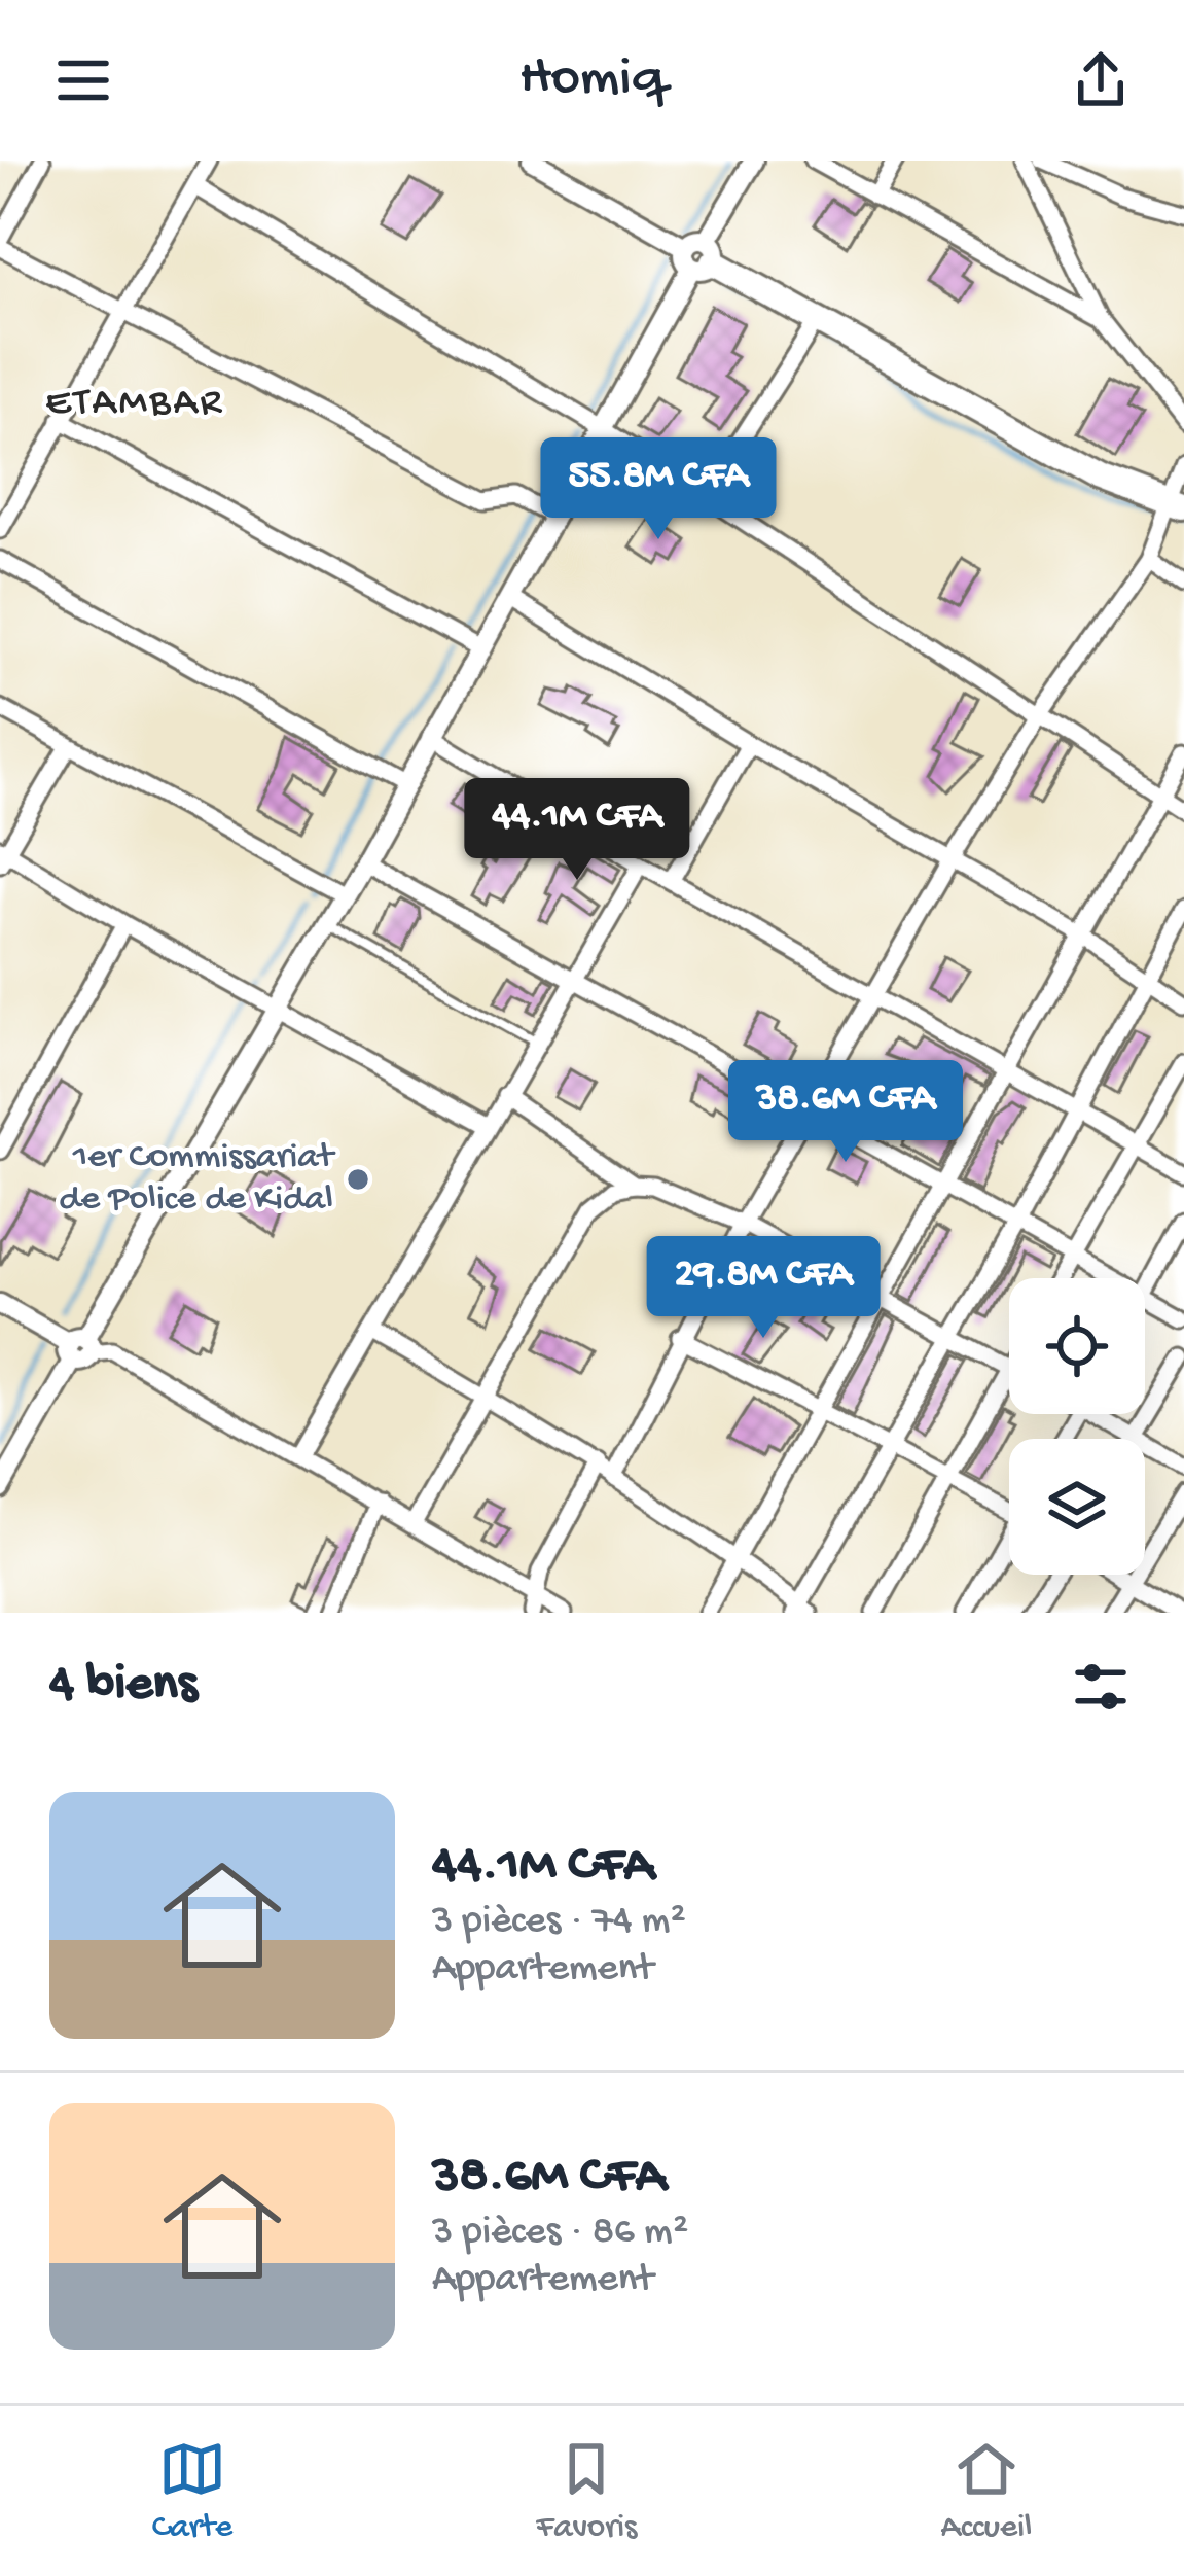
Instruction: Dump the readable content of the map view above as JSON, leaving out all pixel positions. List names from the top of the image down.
{
  "districts": ["ETAMBAR"],
  "places": ["1er Commissariat de Police de Kidal"],
  "page": {
    "header": "Homiq",
    "price": [
      "55.8M CFA",
      "44.1M CFA",
      "38.6M CFA",
      "29.8M CFA"
    ],
    "heading": "4 biens",
    "list": [
      {
        "name": "44.1M CFA",
        "note": "3 pièces · 74 m² · Appartement"
      },
      {
        "name": "38.6M CFA",
        "note": "3 pièces · 86 m² · Appartement"
      }
    ],
    "tabs": ["Carte", "Favoris", "Accueil"]
  }
}
